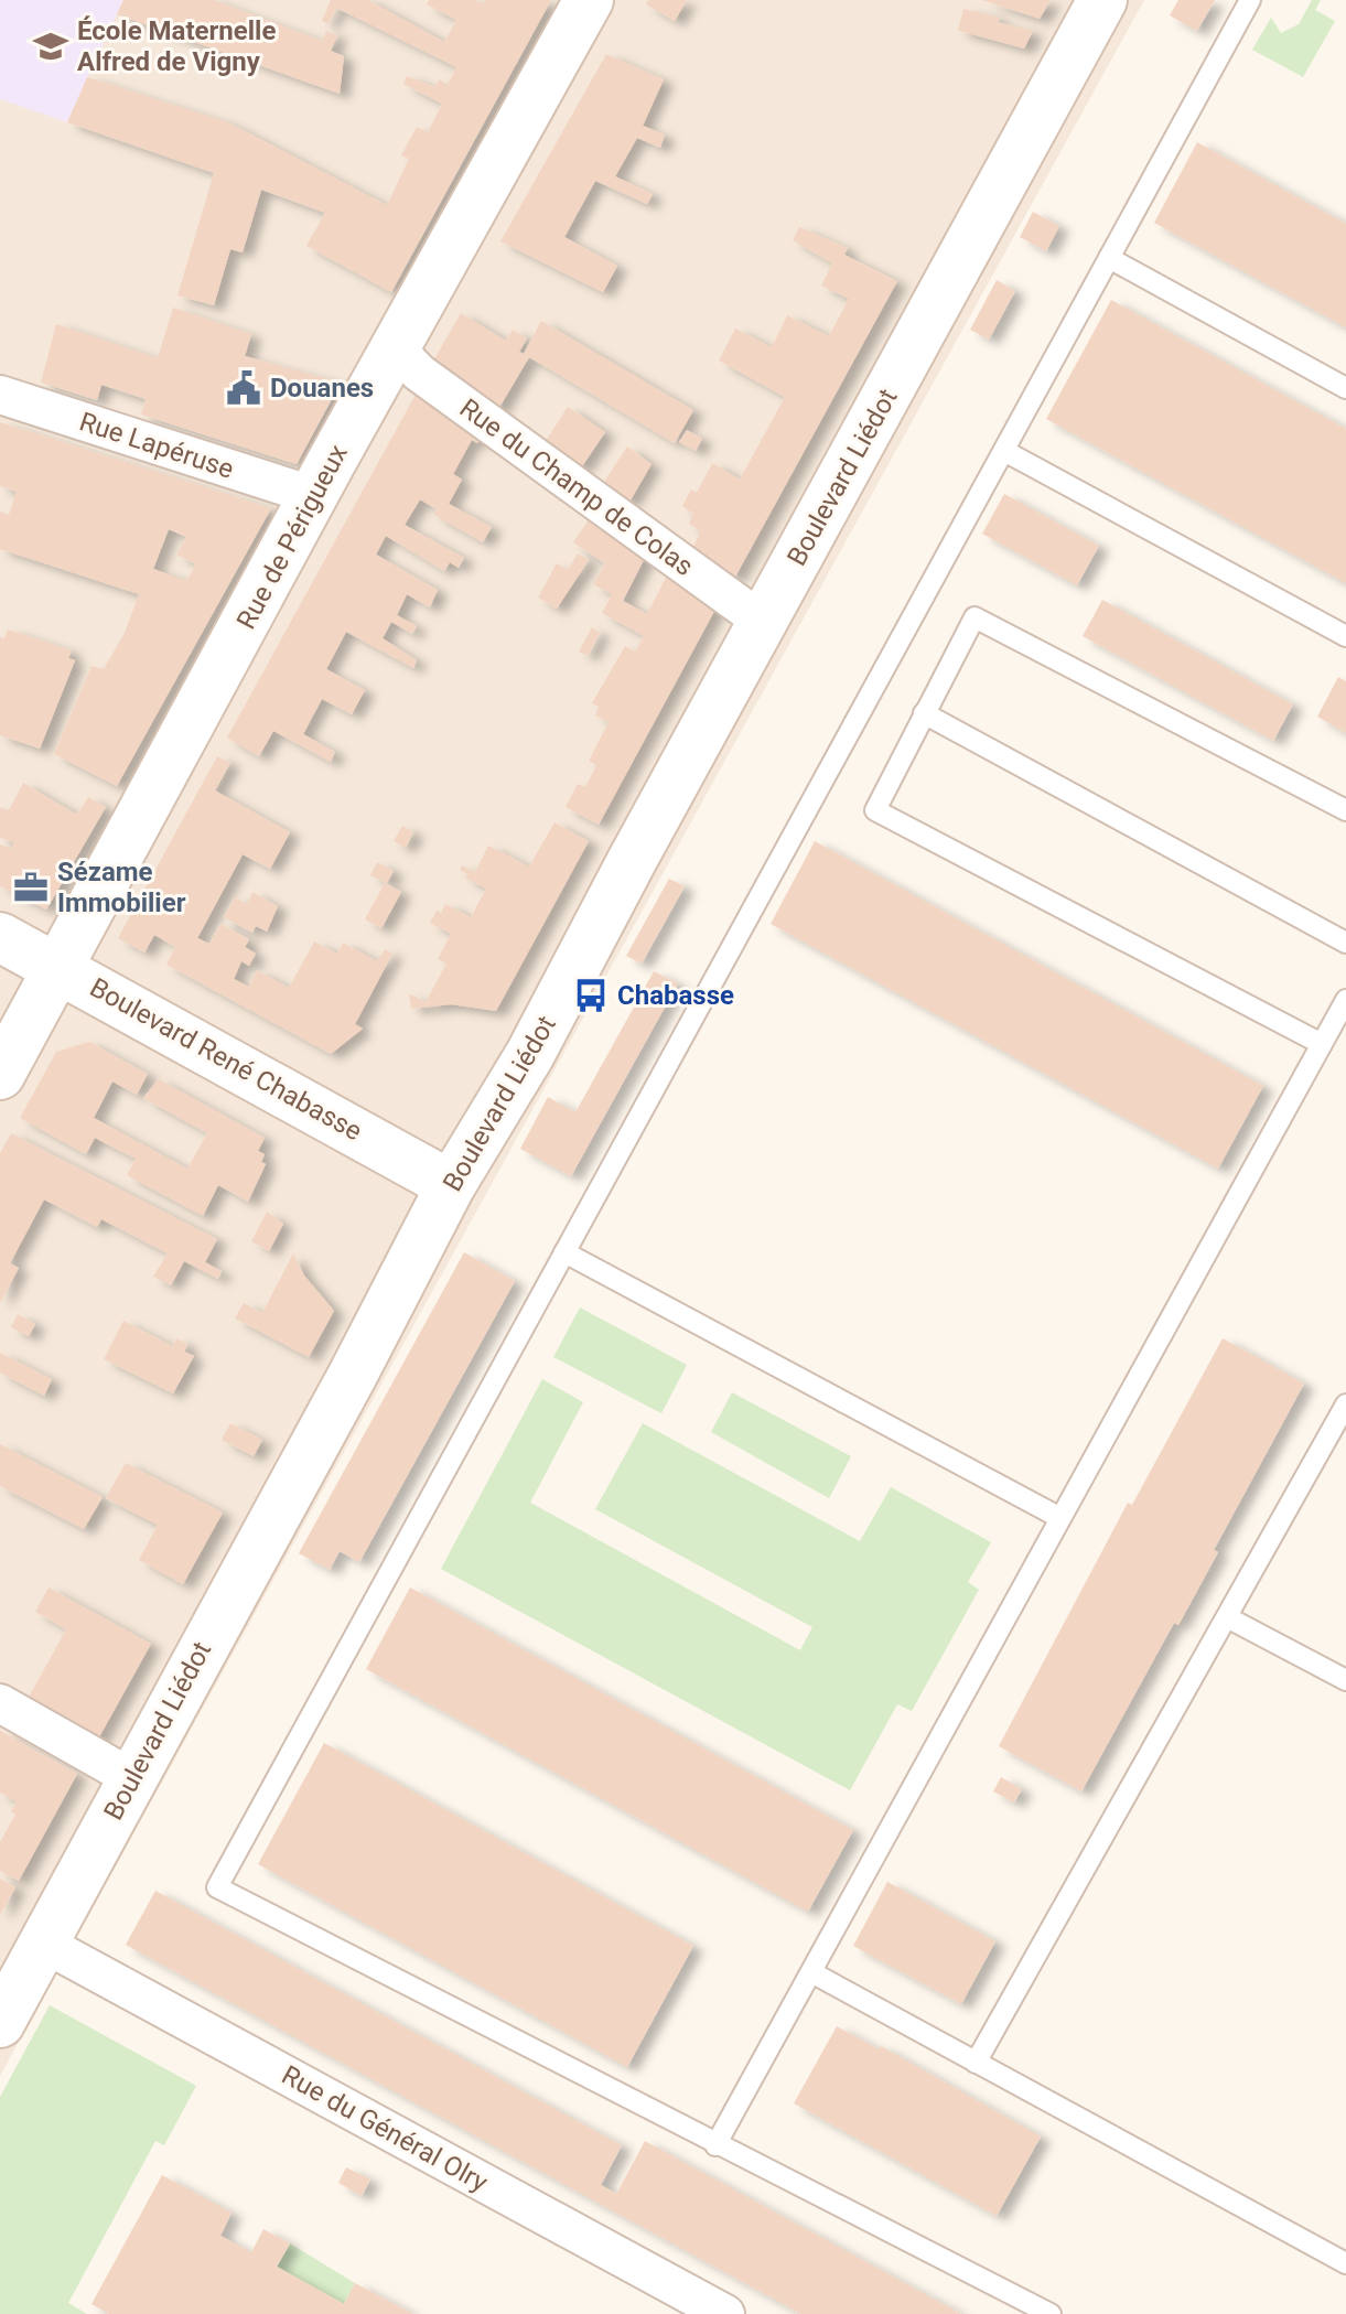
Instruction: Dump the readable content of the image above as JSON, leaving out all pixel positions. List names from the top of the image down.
{
  "streets": {
    "main road": ["Boulevard Liédot", "Rue de Périgueux", "Boulevard René Chabasse"],
    "street": ["Rue Lapéruse", "Rue du Champ de Colas", "Rue du Général Olry"]
  },
  "crossings": [
    ["Rue Lapéruse", "Rue de Périgueux"],
    ["Boulevard Liédot", "Rue du Champ de Colas"],
    ["Boulevard Liédot", "Boulevard René Chabasse"],
    ["Boulevard Liédot", "Rue du Général Olry"],
    ["Rue du Champ de Colas", "Rue de Périgueux"],
    ["Rue de Périgueux", "Boulevard René Chabasse"]
  ],
  "places": {
    "school or university": ["École Maternelle Alfred de Vigny"],
    "public building": ["Douanes"],
    "office": ["Sézame Immobilier"],
    "bus stop": ["Chabasse"]
  }
}
